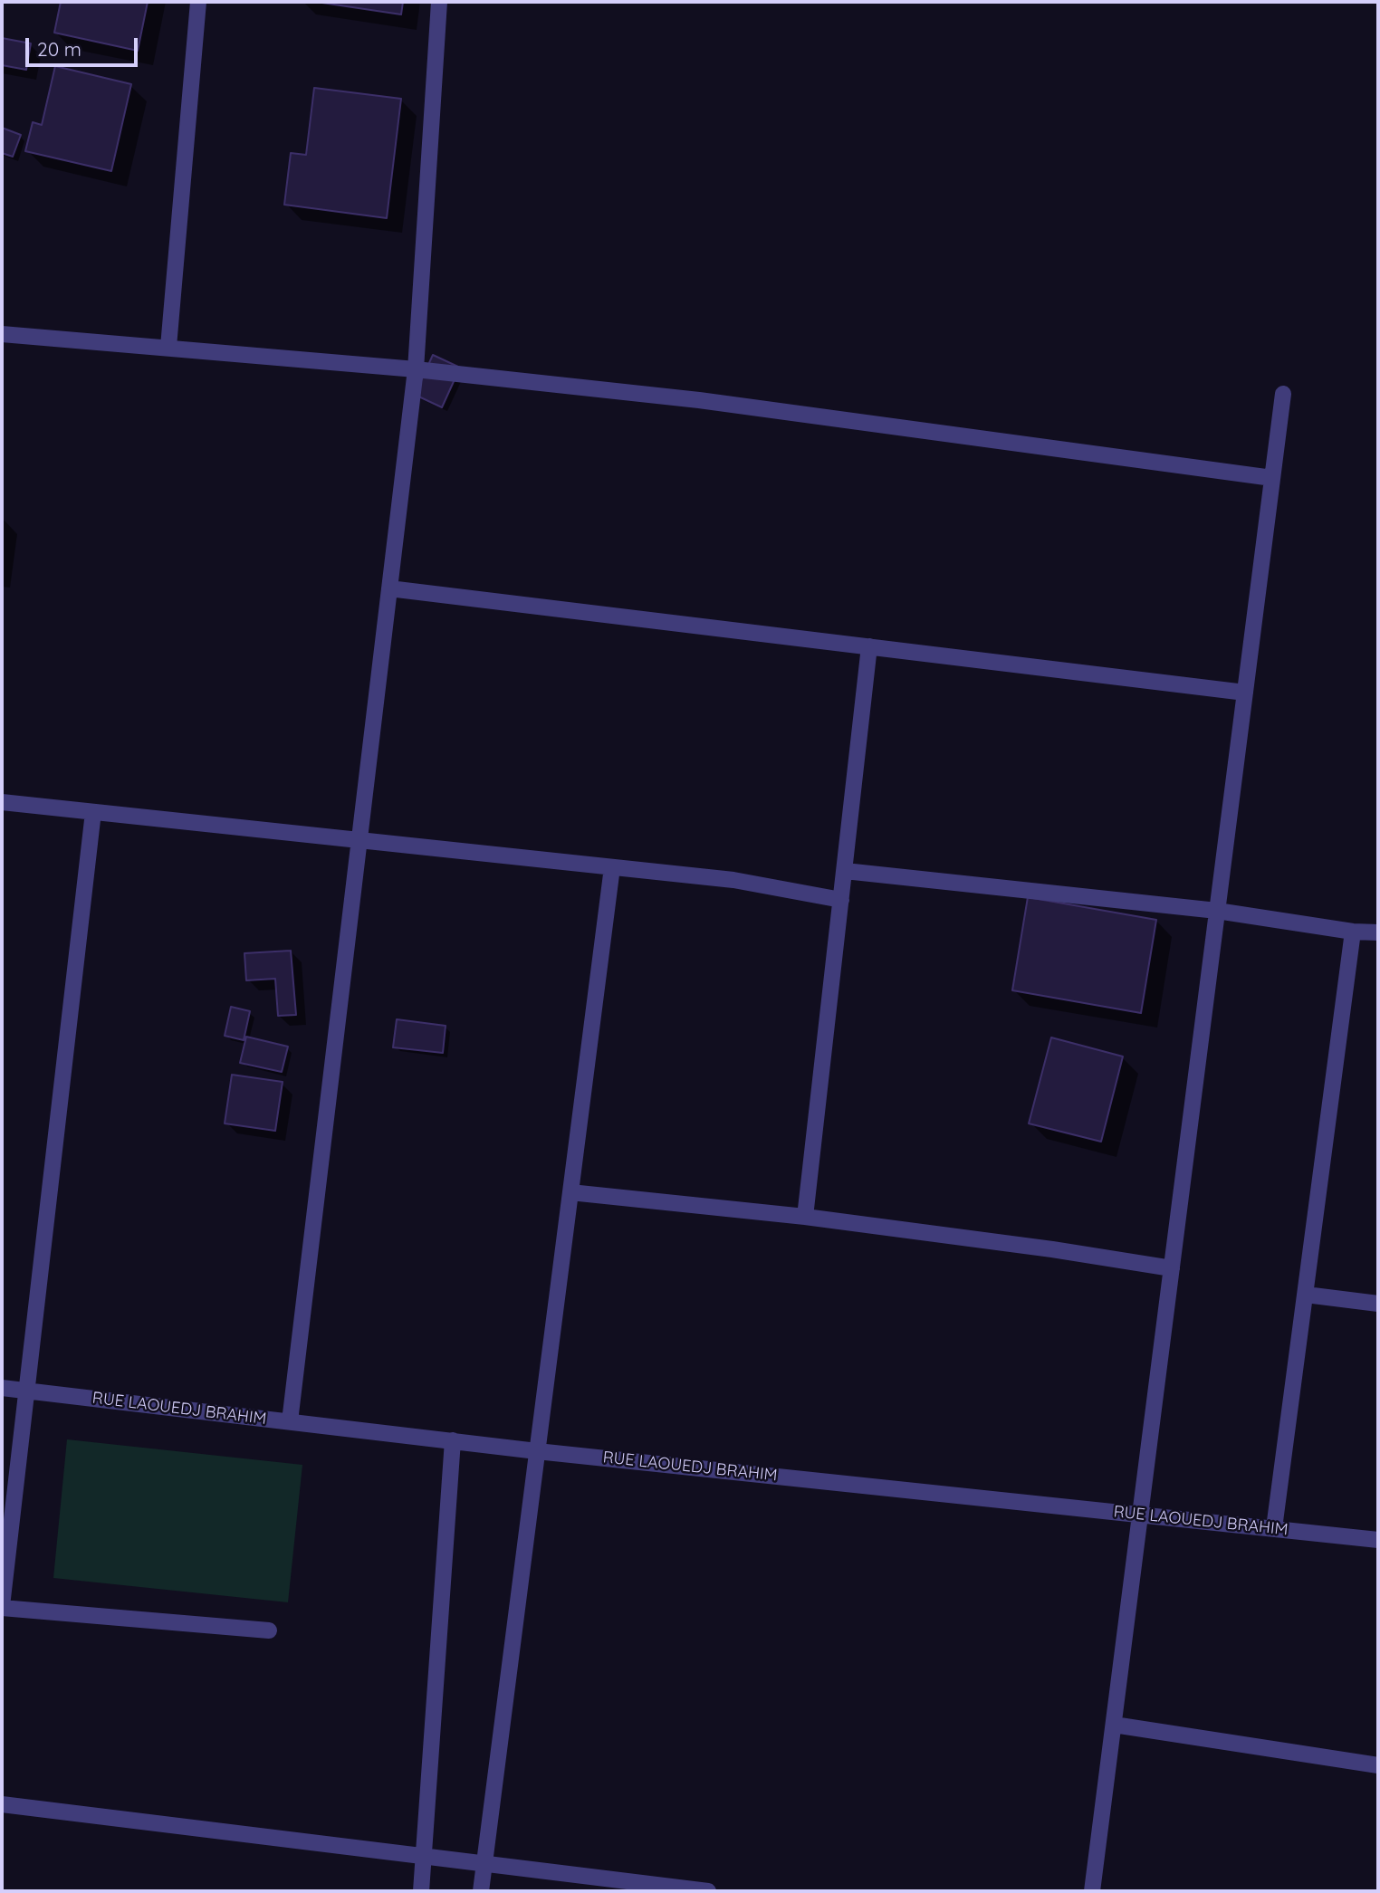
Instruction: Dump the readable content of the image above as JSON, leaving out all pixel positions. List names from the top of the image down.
{
  "streets": {
    "street": ["RUE LAOUEDJ BRAHIM"]
  },
  "scale_bar": "20 m"
}
